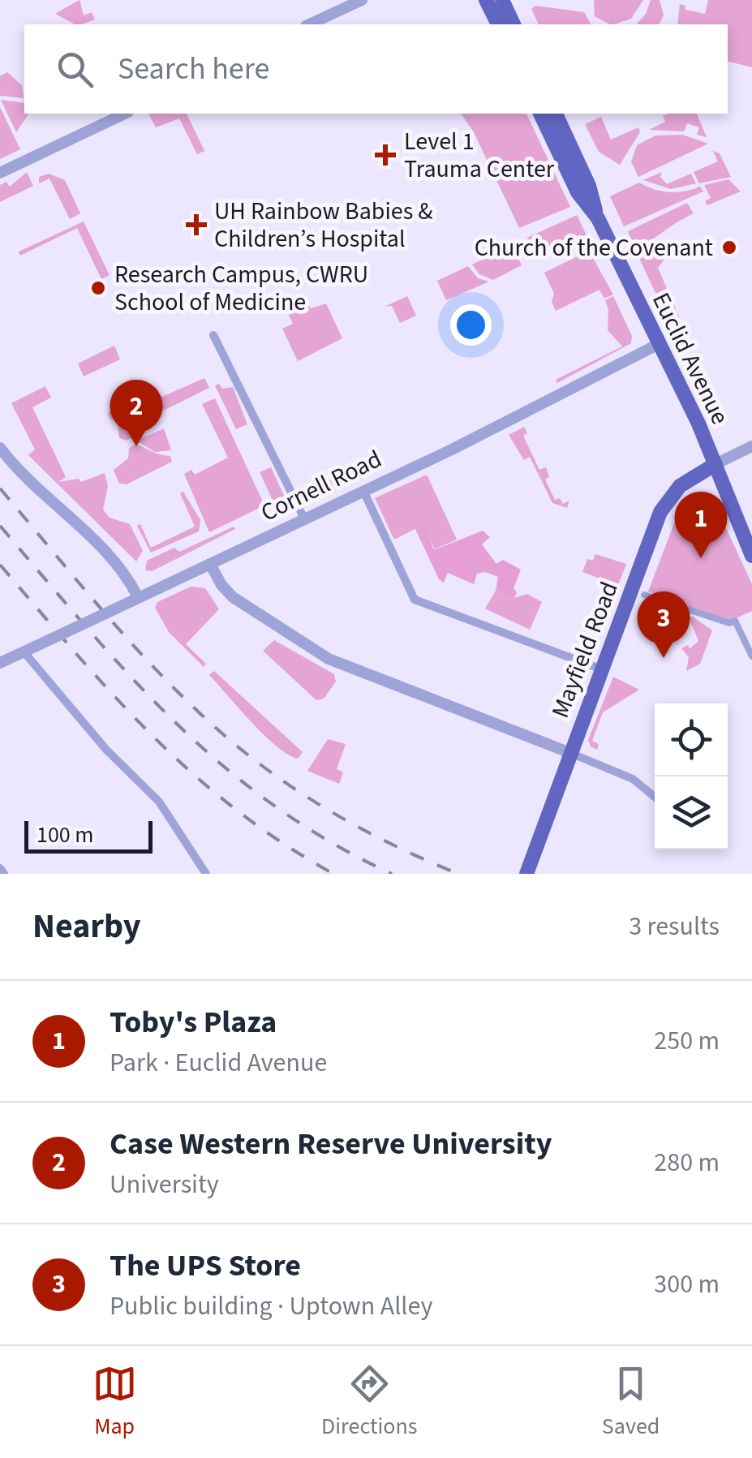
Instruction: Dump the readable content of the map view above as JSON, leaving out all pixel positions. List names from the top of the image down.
{
  "streets": {
    "main road": ["Euclid Avenue", "Mayfield Road"],
    "street": ["Cornell Road"]
  },
  "crossings": [
    ["Euclid Avenue", "Cornell Road"],
    ["Euclid Avenue", "Mayfield Road"]
  ],
  "places": {
    "health": ["Level 1 Trauma Center", "UH Rainbow Babies & Children’s Hospital"],
    "other": ["Church of the Covenant", "Research Campus, CWRU School of Medicine"]
  },
  "scale_bar": "100 m",
  "page": {
    "search": "Search here",
    "pins": ["2", "1", "3"],
    "scale": "100 m",
    "heading": ["Nearby", "3 results"],
    "list": [
      {
        "mark": "1",
        "name": "Toby's Plaza",
        "note": "Park · Euclid Avenue",
        "value": "250 m"
      },
      {
        "mark": "2",
        "name": "Case Western Reserve University",
        "note": "University",
        "value": "280 m"
      },
      {
        "mark": "3",
        "name": "The UPS Store",
        "note": "Public building · Uptown Alley",
        "value": "300 m"
      }
    ],
    "nav": ["Map", "Directions", "Saved"]
  }
}
